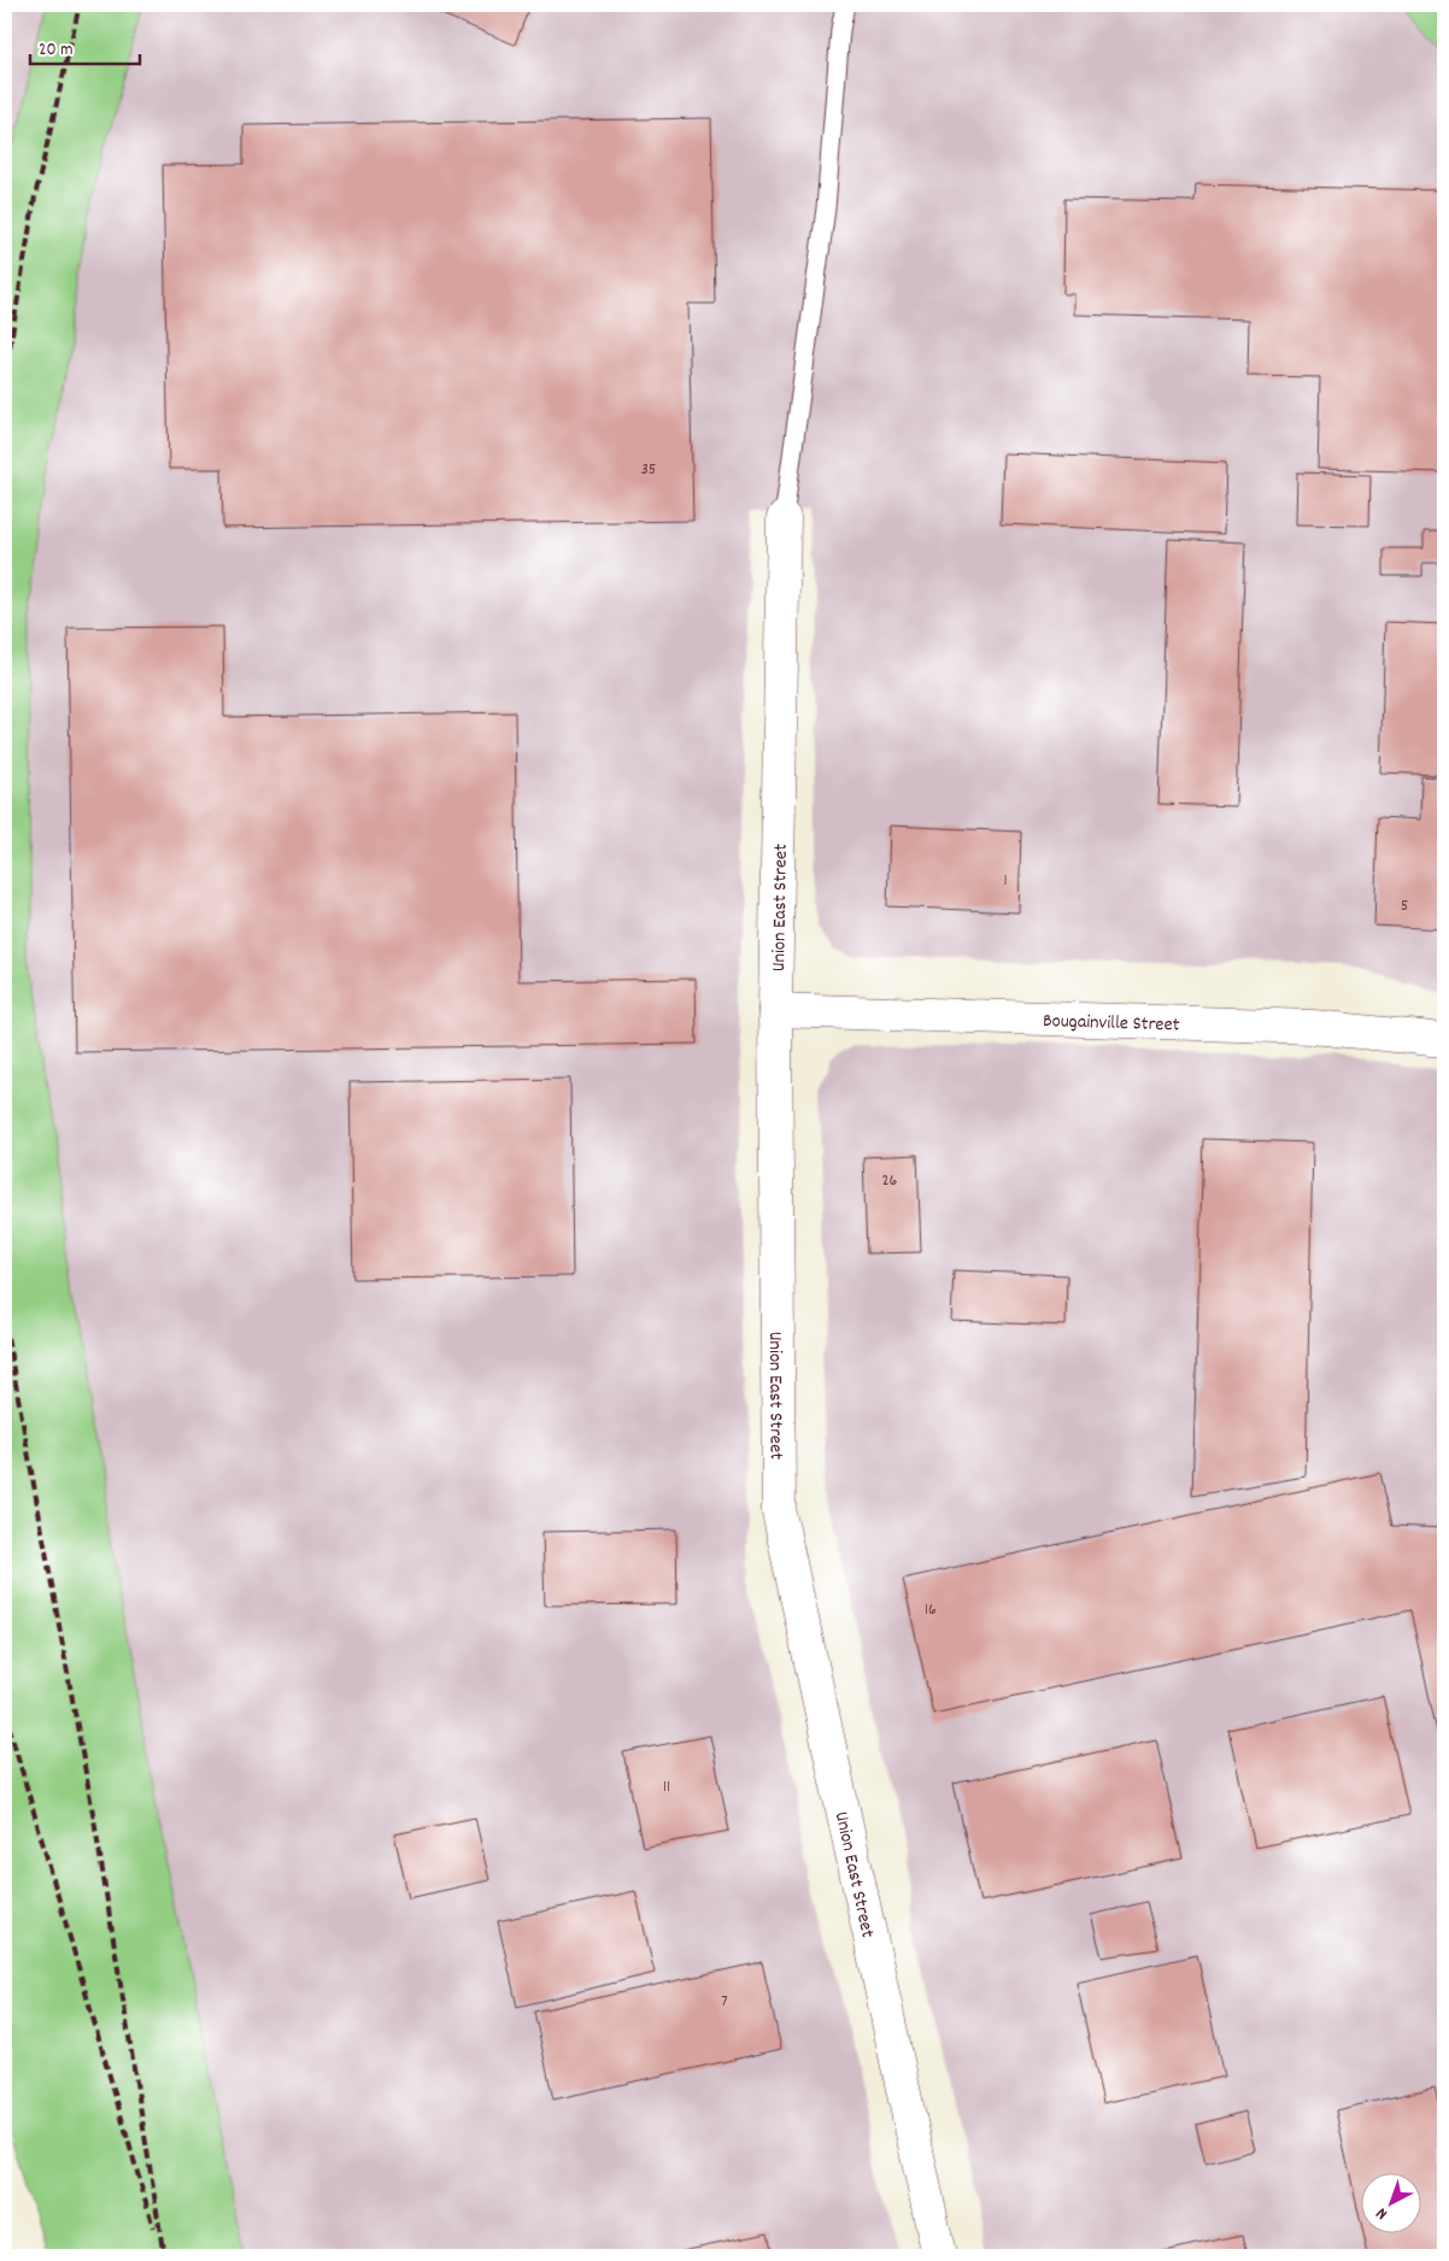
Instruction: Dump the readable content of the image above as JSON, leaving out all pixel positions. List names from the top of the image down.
{
  "streets": {
    "street": ["Union East Street", "Bougainville Street"]
  },
  "crossings": [
    ["Union East Street", "Bougainville Street"]
  ],
  "house_numbers": [
    "35",
    "1",
    "5",
    "26",
    "16",
    "11",
    "7"
  ],
  "scale_bar": "20 m",
  "north": "bottom left"
}
